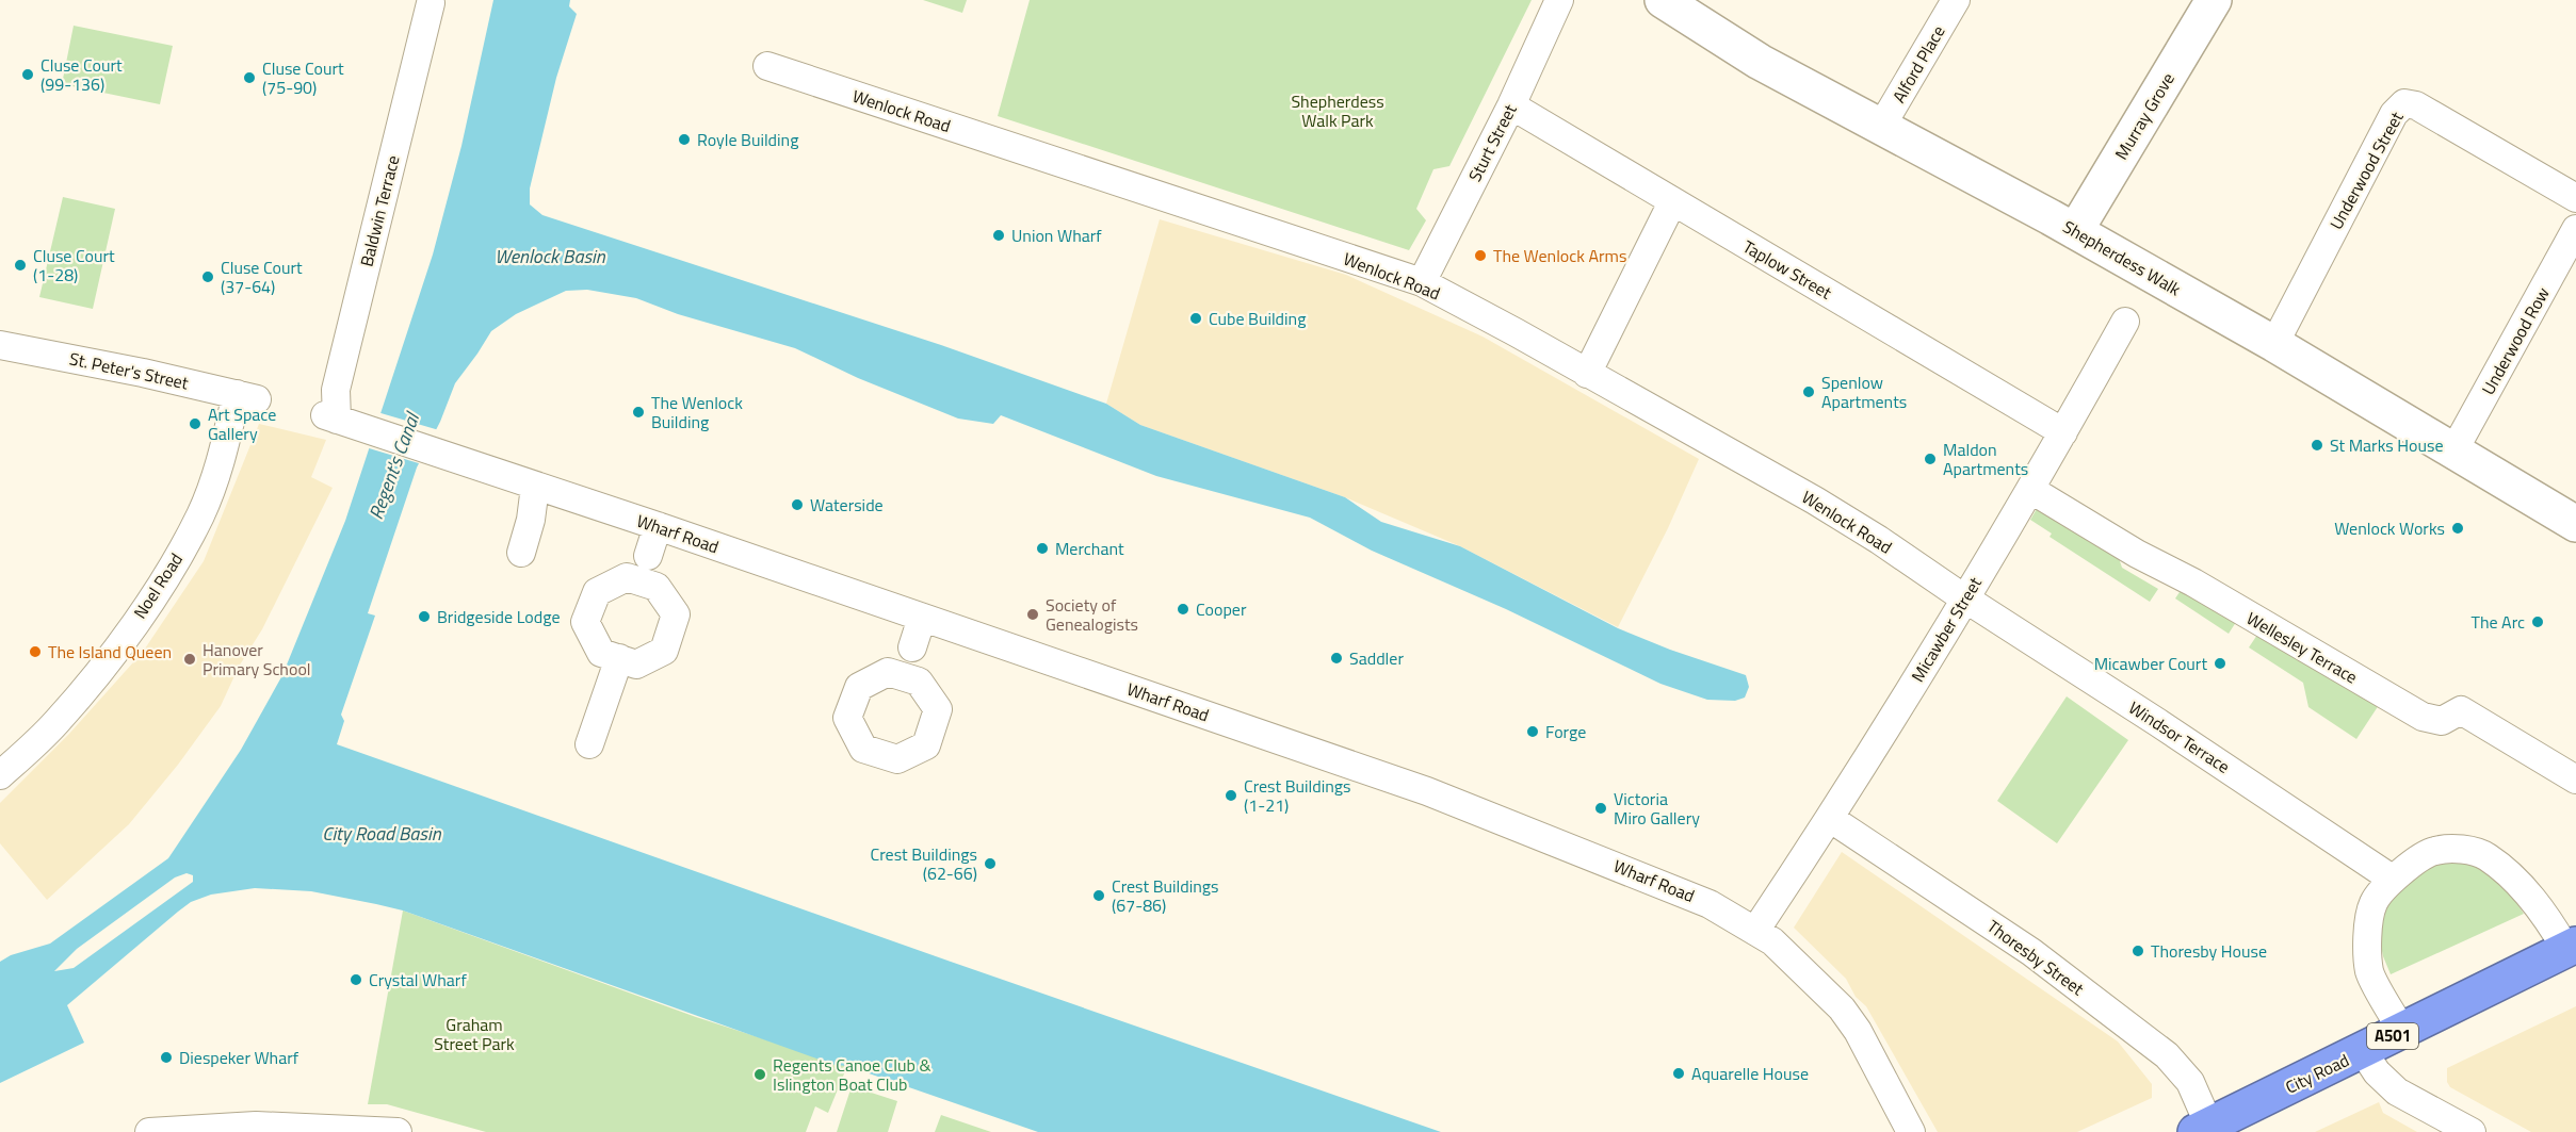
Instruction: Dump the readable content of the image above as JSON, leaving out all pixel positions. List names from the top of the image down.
{
  "streets": {
    "highway": ["A501", "City Road"],
    "main road": ["Murray Grove", "Shepherdess Walk"],
    "street": [
      "Alford Place",
      "Wenlock Road",
      "Sturt Street",
      "Underwood Street",
      "Baldwin Terrace",
      "Taplow Street",
      "Underwood Row",
      "St. Peter's Street",
      "Wharf Road",
      "Noel Road",
      "Micawber Street",
      "Wellesley Terrace",
      "Windsor Terrace",
      "Thoresby Street"
    ]
  },
  "crossings": [
    ["Alford Place", "Shepherdess Walk"],
    ["Wenlock Road", "Sturt Street"],
    ["Wenlock Road", "Micawber Street"],
    ["Wenlock Road", "Windsor Terrace"],
    ["Murray Grove", "Shepherdess Walk"],
    ["Sturt Street", "Taplow Street"],
    ["Underwood Street", "Shepherdess Walk"],
    ["Baldwin Terrace", "Wharf Road"],
    ["Shepherdess Walk", "Underwood Row"],
    ["Taplow Street", "Micawber Street"],
    ["St. Peter's Street", "Noel Road"],
    ["Wharf Road", "Micawber Street"],
    ["Micawber Street", "Wellesley Terrace"],
    ["Micawber Street", "Windsor Terrace"],
    ["Micawber Street", "Thoresby Street"],
    ["Thoresby Street", "City Road"]
  ],
  "water": ["Wenlock Basin", "Regent's Canal", "City Road Basin"],
  "parks": ["Shepherdess Walk Park", "Graham Street Park"],
  "places": [
    "Cluse Court (99-136)",
    "Cluse Court (75-90)",
    "Royle Building",
    "Union Wharf",
    "The Wenlock Arms",
    "Cluse Court (1-28)",
    "Cluse Court (37-64)",
    "Cube Building",
    "Spenlow Apartments",
    "The Wenlock Building",
    "Art Space Gallery",
    "St Marks House",
    "Maldon Apartments",
    "Waterside",
    "Wenlock Works",
    "Merchant",
    "Cooper",
    "Society of Genealogists",
    "Bridgeside Lodge",
    "The Arc",
    "The Island Queen",
    "Saddler",
    "Hanover Primary School",
    "Micawber Court",
    "Forge",
    "Crest Buildings (1-21)",
    "Victoria Miro Gallery",
    "Crest Buildings (62-66)",
    "Crest Buildings (67-86)",
    "Thoresby House",
    "Crystal Wharf",
    "Diespeker Wharf",
    "Aquarelle House",
    "Regents Canoe Club & Islington Boat Club"
  ]
}
